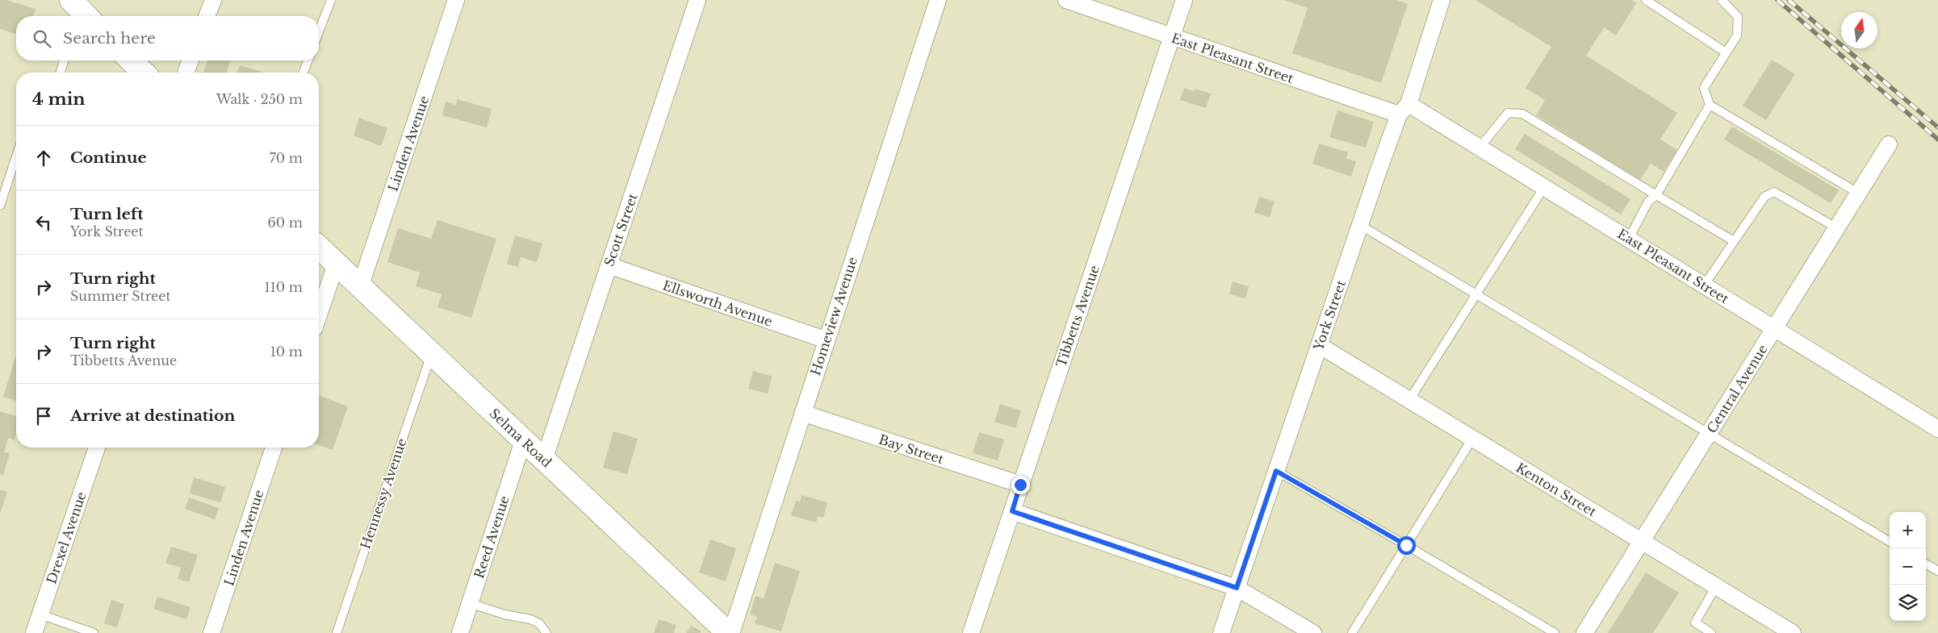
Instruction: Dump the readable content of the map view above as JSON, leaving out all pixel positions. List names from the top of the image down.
{
  "streets": {
    "street": [
      "East Pleasant Street",
      "Linden Avenue",
      "Scott Street",
      "Ellsworth Avenue",
      "York Street",
      "Homeview Avenue",
      "Tibbetts Avenue",
      "Central Avenue",
      "Selma Road",
      "Bay Street",
      "Kenton Street",
      "Reed Avenue",
      "Drexel Avenue"
    ],
    "lane": ["Hennessy Avenue"]
  },
  "crossings": [
    ["East Pleasant Street", "York Street"],
    ["East Pleasant Street", "Tibbetts Avenue"],
    ["East Pleasant Street", "Central Avenue"],
    ["Linden Avenue", "Selma Road"],
    ["Scott Street", "Ellsworth Avenue"],
    ["Scott Street", "Selma Road"],
    ["Ellsworth Avenue", "Homeview Avenue"],
    ["York Street", "Kenton Street"],
    ["Homeview Avenue", "Bay Street"],
    ["Tibbetts Avenue", "Bay Street"],
    ["Central Avenue", "Kenton Street"],
    ["Selma Road", "Hennessy Avenue"],
    ["Selma Road", "Reed Avenue"]
  ],
  "north": "top",
  "page": {
    "search": "Search here",
    "heading": ["4 min", "Walk · 250 m"],
    "list": [
      ["Continue", "70 m"],
      ["Turn left", "York Street", "60 m"],
      ["Turn right", "Summer Street", "110 m"],
      ["Turn right", "Tibbetts Avenue", "10 m"],
      "Arrive at destination"
    ],
    "map_buttons": ["+", "−"]
  }
}
